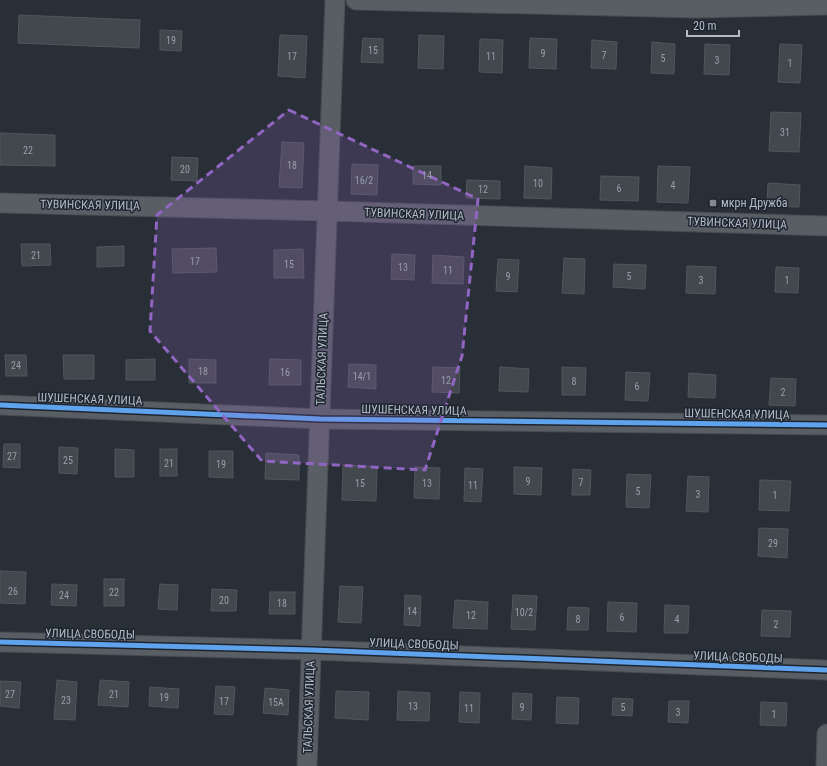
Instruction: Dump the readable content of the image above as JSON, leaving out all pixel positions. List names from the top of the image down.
{
  "streets": {
    "street": [
      "ТУВИНСКАЯ УЛИЦА",
      "ТАЛЬСКАЯ УЛИЦА",
      "ШУШЕНСКАЯ УЛИЦА",
      "УЛИЦА СВОБОДЫ"
    ]
  },
  "crossings": [
    ["ТУВИНСКАЯ УЛИЦА", "ТАЛЬСКАЯ УЛИЦА"],
    ["ТАЛЬСКАЯ УЛИЦА", "ШУШЕНСКАЯ УЛИЦА"],
    ["ТАЛЬСКАЯ УЛИЦА", "УЛИЦА СВОБОДЫ"]
  ],
  "places": {
    "transit": ["мкрн Дружба"]
  },
  "house_numbers": [
    "19",
    "15",
    "9",
    "7",
    "17",
    "11",
    "5",
    "3",
    "1",
    "31",
    "22",
    "18",
    "20",
    "14",
    "16/2",
    "10",
    "4",
    "6",
    "12",
    "21",
    "17",
    "15",
    "13",
    "11",
    "9",
    "5",
    "3",
    "1",
    "24",
    "18",
    "16",
    "14/1",
    "12",
    "8",
    "6",
    "2",
    "27",
    "25",
    "21",
    "19",
    "9",
    "7",
    "15",
    "13",
    "11",
    "5",
    "3",
    "1",
    "29",
    "26",
    "22",
    "24",
    "20",
    "18",
    "14",
    "10/2",
    "12",
    "6",
    "8",
    "4",
    "2",
    "27",
    "21",
    "19",
    "23",
    "17",
    "15А",
    "13",
    "9",
    "5",
    "11",
    "3",
    "1"
  ],
  "scale_bar": "20 m"
}
